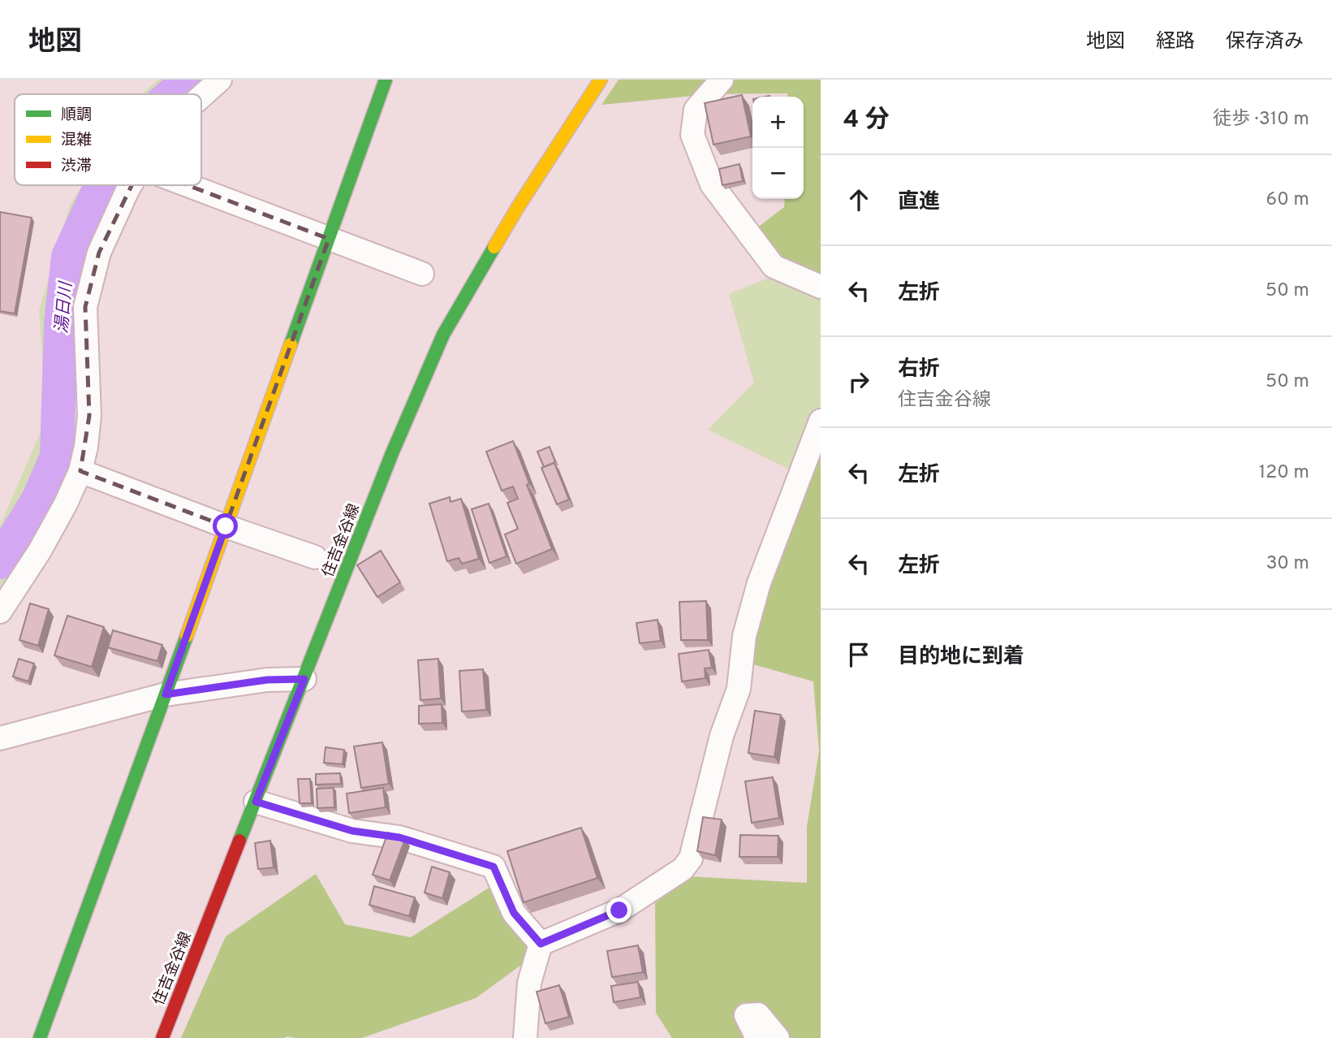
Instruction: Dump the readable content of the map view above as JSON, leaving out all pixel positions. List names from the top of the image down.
{
  "streets": {
    "main road": ["住吉金谷線"]
  },
  "water": ["湯日川"],
  "legend": ["順調", "混雑", "渋滞"],
  "page": {
    "header": "地図",
    "nav": ["地図", "経路", "保存済み"],
    "heading": ["4 分", "徒歩 · 310 m"],
    "map_buttons": ["+", "−"],
    "list": [
      ["直進", "60 m"],
      ["左折", "50 m"],
      ["右折", "住吉金谷線", "50 m"],
      ["左折", "120 m"],
      ["左折", "30 m"],
      "目的地に到着"
    ]
  }
}
